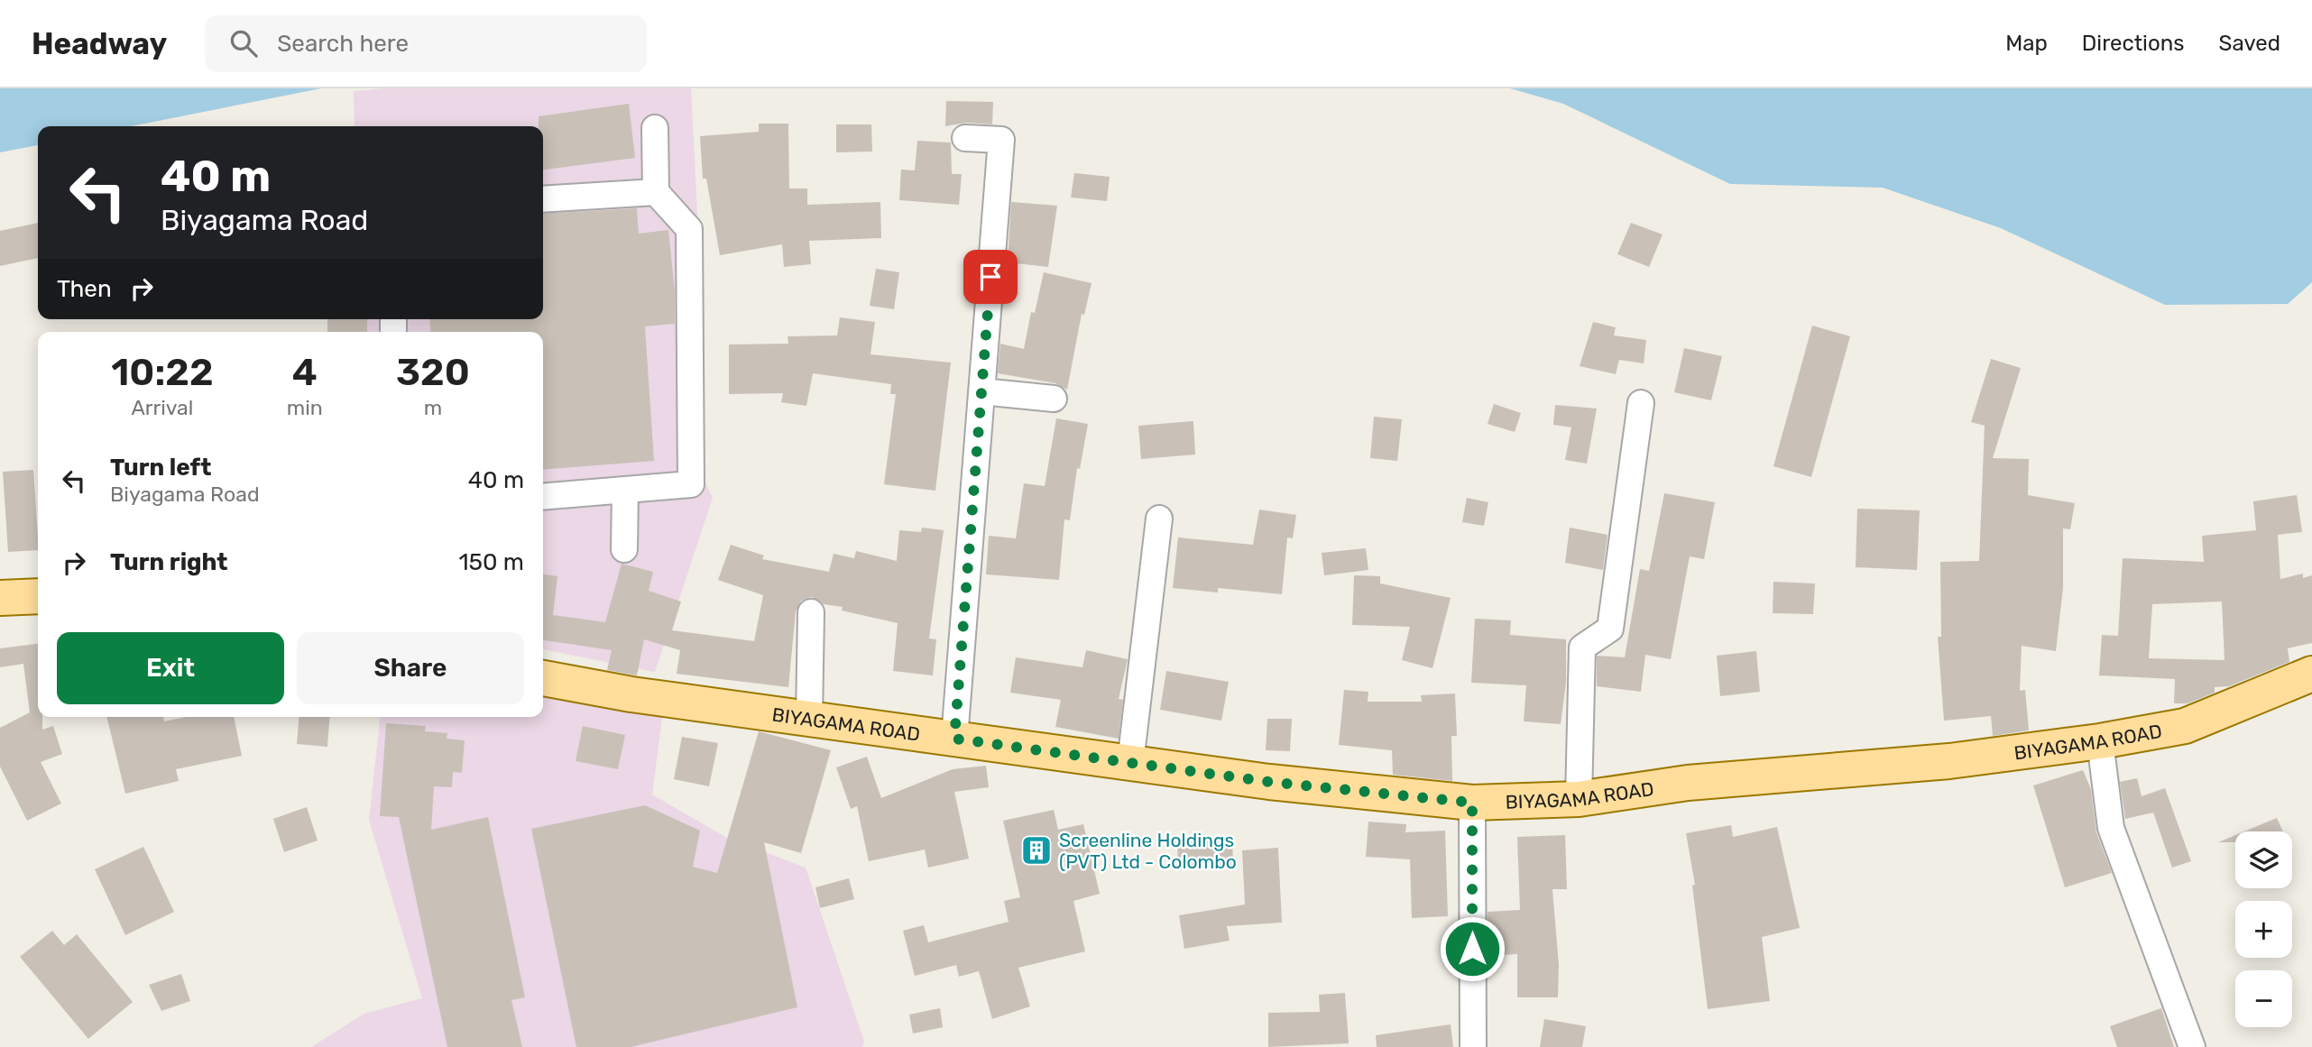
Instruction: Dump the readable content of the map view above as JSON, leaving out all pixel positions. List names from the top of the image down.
{
  "streets": {
    "main road": ["BIYAGAMA ROAD"]
  },
  "places": {
    "building": ["Screenline Holdings (PVT) Ltd - Colombo"]
  },
  "page": {
    "header": "Headway",
    "search": "Search here",
    "nav": ["Map", "Directions", "Saved"],
    "turn": ["40 m", "Biyagama Road"],
    "then": "Then",
    "eta": [
      "10:22",
      "Arrival",
      "4",
      "min",
      "320",
      "m"
    ],
    "list": [
      {
        "name": "Turn left",
        "note": "Biyagama Road",
        "value": "40 m"
      },
      {
        "name": "Turn right",
        "value": "150 m"
      }
    ],
    "buttons": ["Exit", "Share"],
    "map_buttons": ["+", "−"]
  }
}
